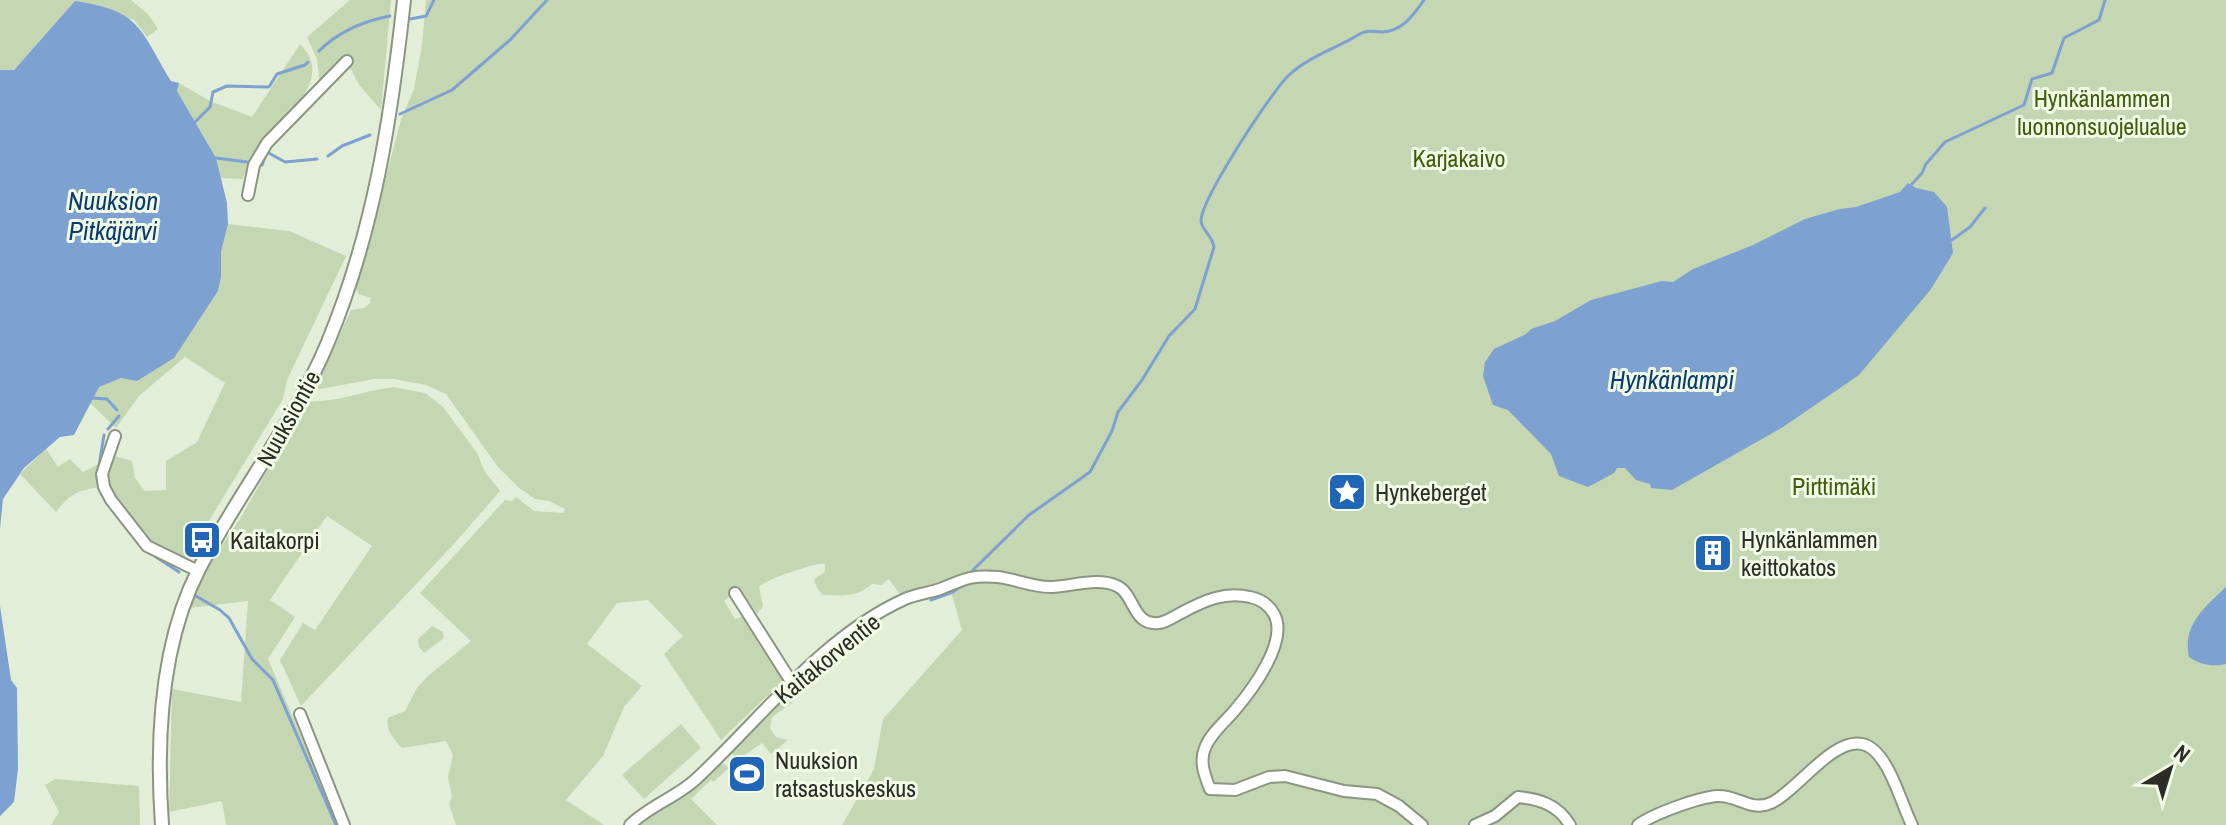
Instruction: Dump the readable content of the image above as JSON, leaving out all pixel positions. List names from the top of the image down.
{
  "streets": {
    "street": ["Nuuksiontie", "Kaitakorventie"]
  },
  "water": ["Nuuksion Pitkäjärvi", "Hynkänlampi"],
  "parks": ["Hynkänlammen luonnonsuojelualue", "Karjakaivo", "Pirttimäki"],
  "places": {
    "place": ["Hynkeberget"],
    "bus stop": ["Kaitakorpi"],
    "building": ["Hynkänlammen keittokatos"],
    "sports": ["Nuuksion ratsastuskeskus"]
  },
  "north": "top right"
}
